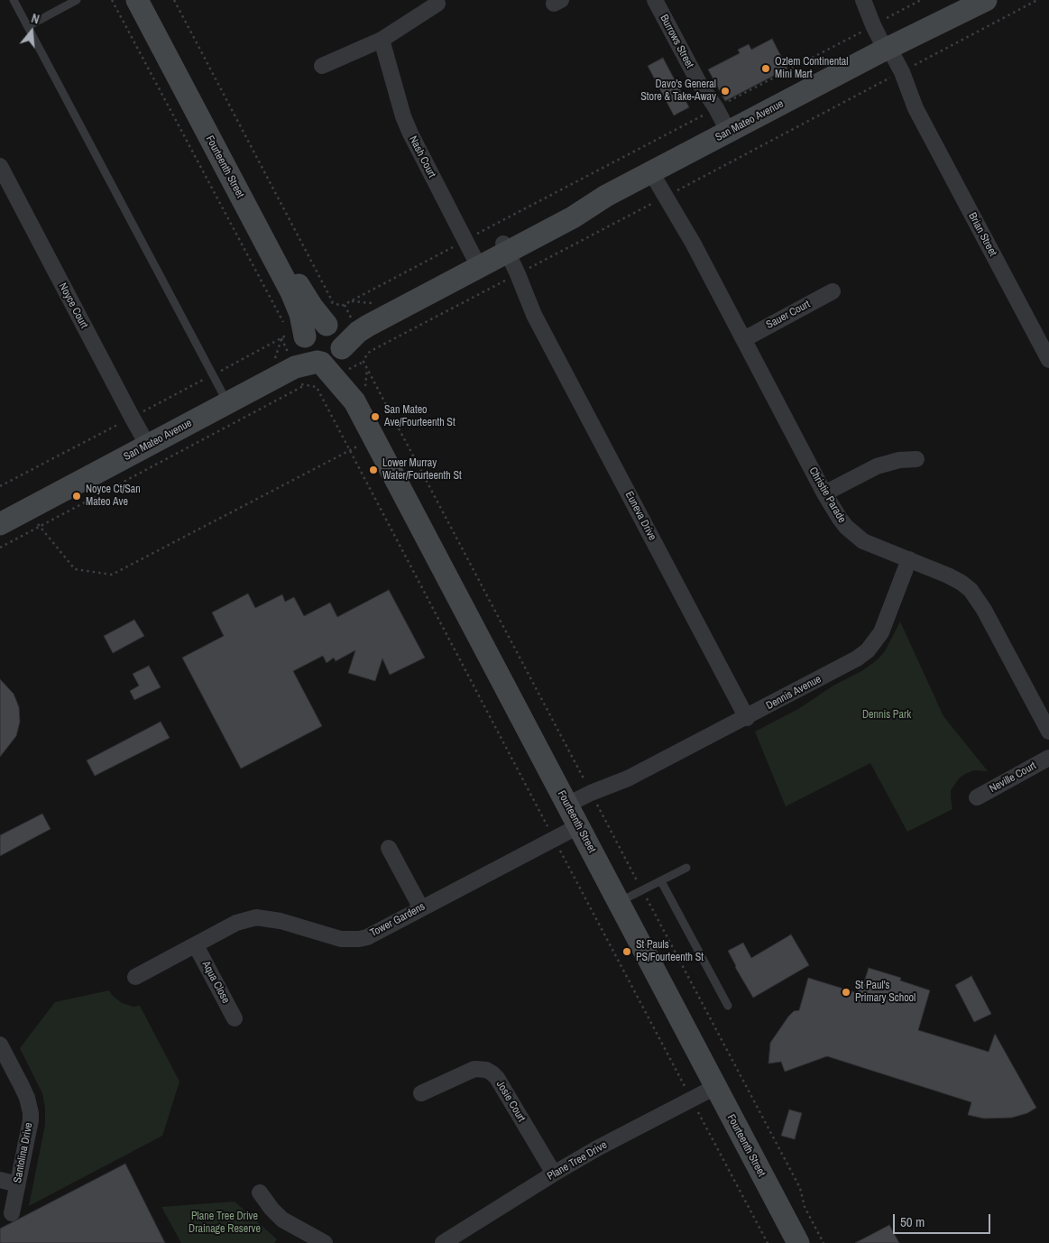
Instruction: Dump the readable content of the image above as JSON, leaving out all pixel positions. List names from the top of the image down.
{
  "streets": {
    "street": [
      "Burrows Street",
      "San Mateo Avenue",
      "Nash Court",
      "Fourteenth Street",
      "Brian Street",
      "Noyce Court",
      "Sauer Court",
      "Christie Parade",
      "Euneva Drive",
      "Dennis Avenue",
      "Neville Court",
      "Tower Gardens",
      "Aqua Close",
      "Josie Court",
      "Santolina Drive",
      "Plane Tree Drive"
    ]
  },
  "crossings": [
    ["Burrows Street", "San Mateo Avenue"],
    ["San Mateo Avenue", "Nash Court"],
    ["San Mateo Avenue", "Fourteenth Street"],
    ["San Mateo Avenue", "Brian Street"],
    ["San Mateo Avenue", "Noyce Court"],
    ["San Mateo Avenue", "Christie Parade"],
    ["San Mateo Avenue", "Euneva Drive"],
    ["Nash Court", "Euneva Drive"],
    ["Fourteenth Street", "Dennis Avenue"],
    ["Fourteenth Street", "Tower Gardens"],
    ["Fourteenth Street", "Plane Tree Drive"],
    ["Sauer Court", "Christie Parade"],
    ["Christie Parade", "Dennis Avenue"],
    ["Euneva Drive", "Dennis Avenue"],
    ["Dennis Avenue", "Tower Gardens"],
    ["Tower Gardens", "Aqua Close"],
    ["Josie Court", "Plane Tree Drive"]
  ],
  "parks": ["Dennis Park", "Plane Tree Drive Drainage Reserve"],
  "places": [
    "Ozlem Continental Mini Mart",
    "Davo's General Store & Take-Away",
    "San Mateo Ave/Fourteenth St",
    "Lower Murray Water/Fourteenth St",
    "Noyce Ct/San Mateo Ave",
    "St Pauls PS/Fourteenth St",
    "St Paul's Primary School"
  ],
  "scale_bar": "50 m",
  "north": "top"
}
